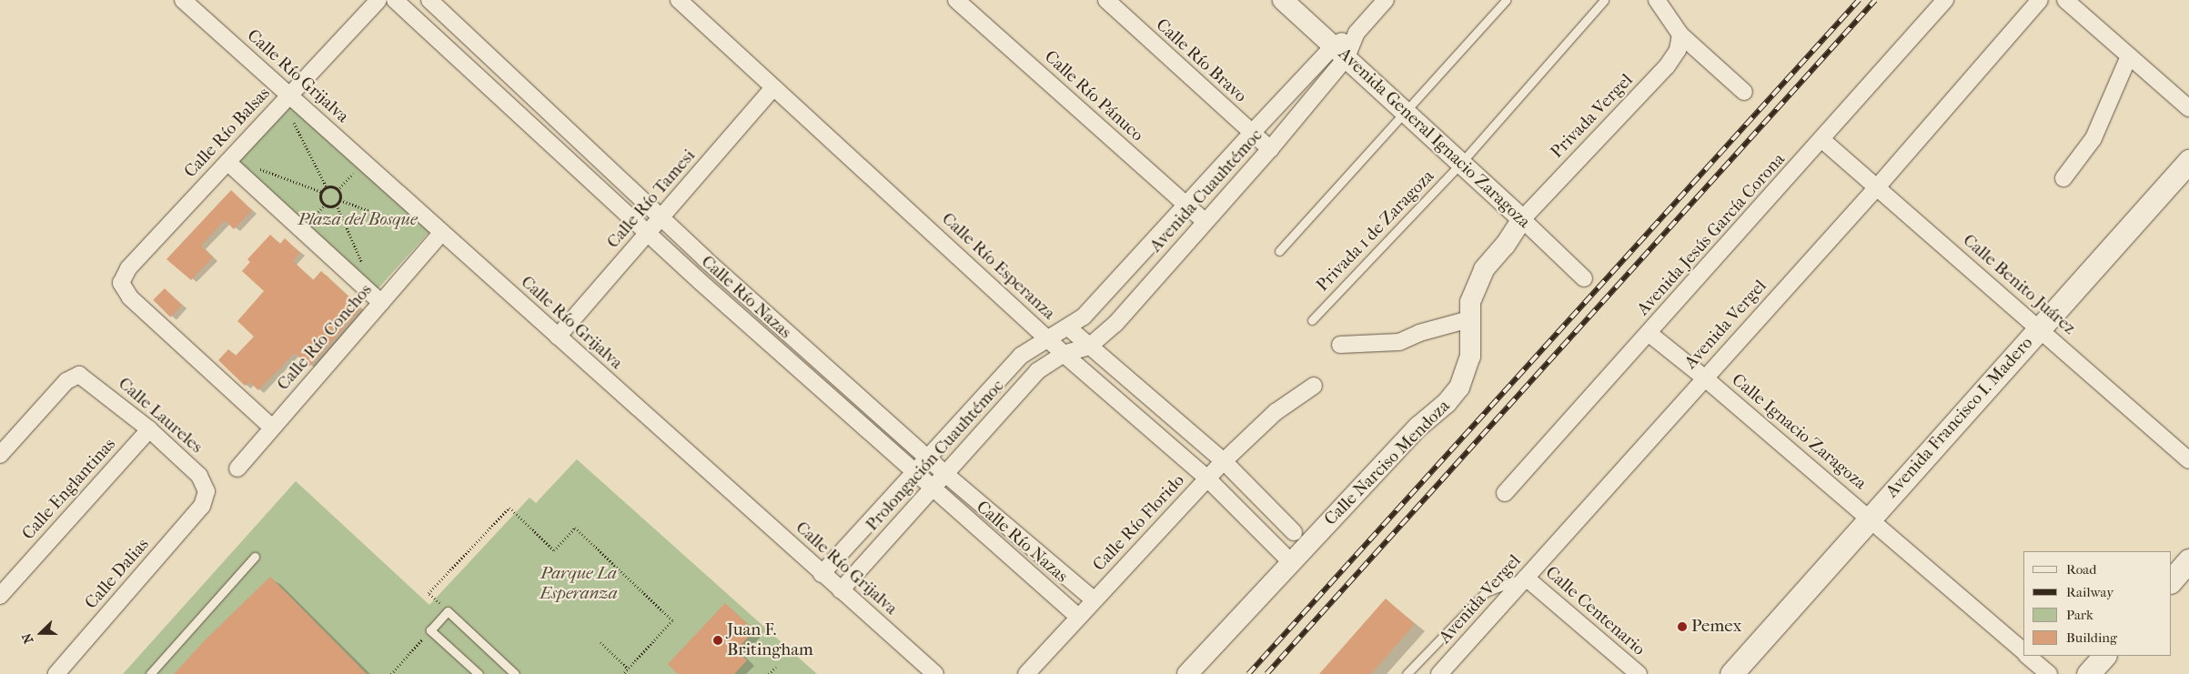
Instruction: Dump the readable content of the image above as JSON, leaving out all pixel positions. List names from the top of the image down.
{
  "streets": {
    "main road": ["Avenida Francisco I. Madero"],
    "street": [
      "Calle Río Bravo",
      "Calle Río Grijalva",
      "Calle Río Pánuco",
      "Privada Vergel",
      "Calle Río Balsas",
      "Avenida General Ignacio Zaragoza",
      "Avenida Cuauhtémoc",
      "Calle Río Tamesi",
      "Avenida Jesús García Corona",
      "Calle Río Esperanza",
      "Calle Benito Juárez",
      "Calle Río Nazas",
      "Avenida Vergel",
      "Calle Río Conchos",
      "Calle Laureles",
      "Calle Ignacio Zaragoza",
      "Prolongación Cuauhtémoc",
      "Calle Narciso Mendoza",
      "Calle Englantinas",
      "Calle Río Florido",
      "Calle Dalias",
      "Calle Centenario"
    ],
    "lane": ["Privada 1 de Zaragoza"]
  },
  "crossings": [
    ["Calle Río Bravo", "Avenida Cuauhtémoc"],
    ["Calle Río Grijalva", "Calle Río Balsas"],
    ["Calle Río Grijalva", "Calle Río Tamesi"],
    ["Calle Río Grijalva", "Calle Río Conchos"],
    ["Calle Río Grijalva", "Prolongación Cuauhtémoc"],
    ["Calle Río Pánuco", "Avenida Cuauhtémoc"],
    ["Privada Vergel", "Avenida General Ignacio Zaragoza"],
    ["Privada Vergel", "Calle Narciso Mendoza"],
    ["Calle Río Balsas", "Calle Río Conchos"],
    ["Avenida General Ignacio Zaragoza", "Avenida Cuauhtémoc"],
    ["Avenida General Ignacio Zaragoza", "Privada 1 de Zaragoza"],
    ["Avenida General Ignacio Zaragoza", "Calle Narciso Mendoza"],
    ["Avenida Cuauhtémoc", "Calle Río Esperanza"],
    ["Avenida Cuauhtémoc", "Prolongación Cuauhtémoc"],
    ["Calle Río Tamesi", "Calle Río Esperanza"],
    ["Calle Río Tamesi", "Calle Río Nazas"],
    ["Avenida Jesús García Corona", "Calle Benito Juárez"],
    ["Avenida Jesús García Corona", "Calle Ignacio Zaragoza"],
    ["Calle Río Esperanza", "Prolongación Cuauhtémoc"],
    ["Calle Río Esperanza", "Calle Narciso Mendoza"],
    ["Calle Río Esperanza", "Calle Río Florido"],
    ["Calle Benito Juárez", "Avenida Vergel"],
    ["Calle Benito Juárez", "Avenida Francisco I. Madero"],
    ["Calle Río Nazas", "Prolongación Cuauhtémoc"],
    ["Calle Río Nazas", "Calle Río Florido"],
    ["Avenida Vergel", "Calle Ignacio Zaragoza"],
    ["Avenida Vergel", "Calle Centenario"],
    ["Calle Laureles", "Calle Englantinas"],
    ["Calle Laureles", "Calle Dalias"],
    ["Avenida Francisco I. Madero", "Calle Ignacio Zaragoza"]
  ],
  "parks": ["Plaza del Bosque", "Parque La Esperanza"],
  "places": ["Pemex", "Juan F. Britingham"],
  "legend": [
    "Road",
    "Railway",
    "Park",
    "Building"
  ],
  "north": "left"
}
